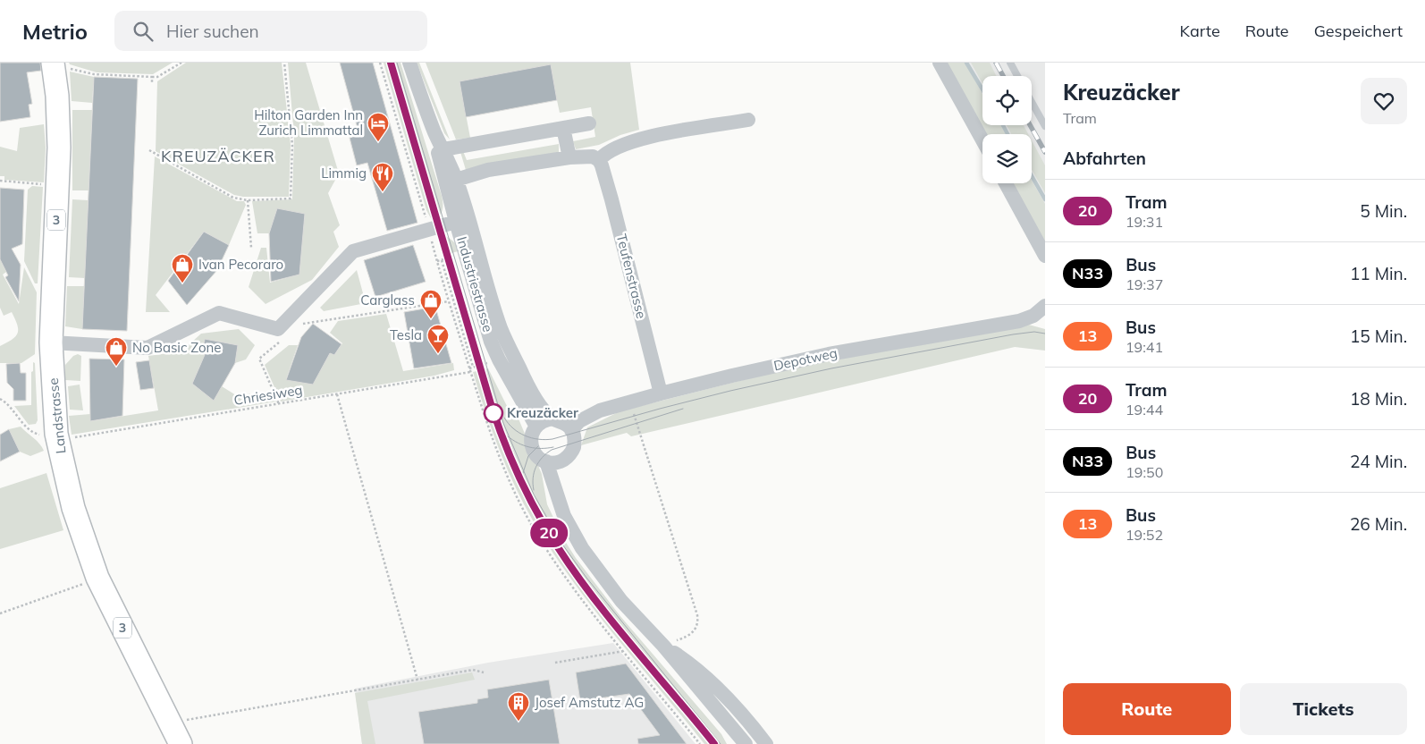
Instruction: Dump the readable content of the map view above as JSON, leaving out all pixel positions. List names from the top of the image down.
{
  "streets": {
    "main road": ["3", "Landstrasse"],
    "street": ["Teufenstrasse", "Industriestrasse", "Depotweg"],
    "path": ["Chriesiweg"]
  },
  "crossings": [
    ["Teufenstrasse", "Depotweg"],
    ["Industriestrasse", "Depotweg"]
  ],
  "districts": ["KREUZÄCKER"],
  "places": {
    "hotel": ["Hilton Garden Inn Zurich Limmattal"],
    "restaurant": ["Limmig"],
    "shop": ["Ivan Pecoraro", "Carglass", "No Basic Zone"],
    "bar": ["Tesla"],
    "other": ["Kreuzäcker"],
    "building": ["Josef Amstutz AG"]
  },
  "lines": ["tram line 20"],
  "page": {
    "header": "Metrio",
    "search": "Hier suchen",
    "nav": ["Karte", "Route", "Gespeichert"],
    "on_map": "20",
    "heading": [
      ["Kreuzäcker", "Tram"],
      "Abfahrten"
    ],
    "list": [
      {
        "mark": "20",
        "name": "Tram",
        "note": "19:31",
        "value": "5 Min."
      },
      {
        "mark": "N33",
        "name": "Bus",
        "note": "19:37",
        "value": "11 Min."
      },
      {
        "mark": "13",
        "name": "Bus",
        "note": "19:41",
        "value": "15 Min."
      },
      {
        "mark": "20",
        "name": "Tram",
        "note": "19:44",
        "value": "18 Min."
      },
      {
        "mark": "N33",
        "name": "Bus",
        "note": "19:50",
        "value": "24 Min."
      },
      {
        "mark": "13",
        "name": "Bus",
        "note": "19:52",
        "value": "26 Min."
      }
    ],
    "buttons": ["Route", "Tickets"]
  }
}
